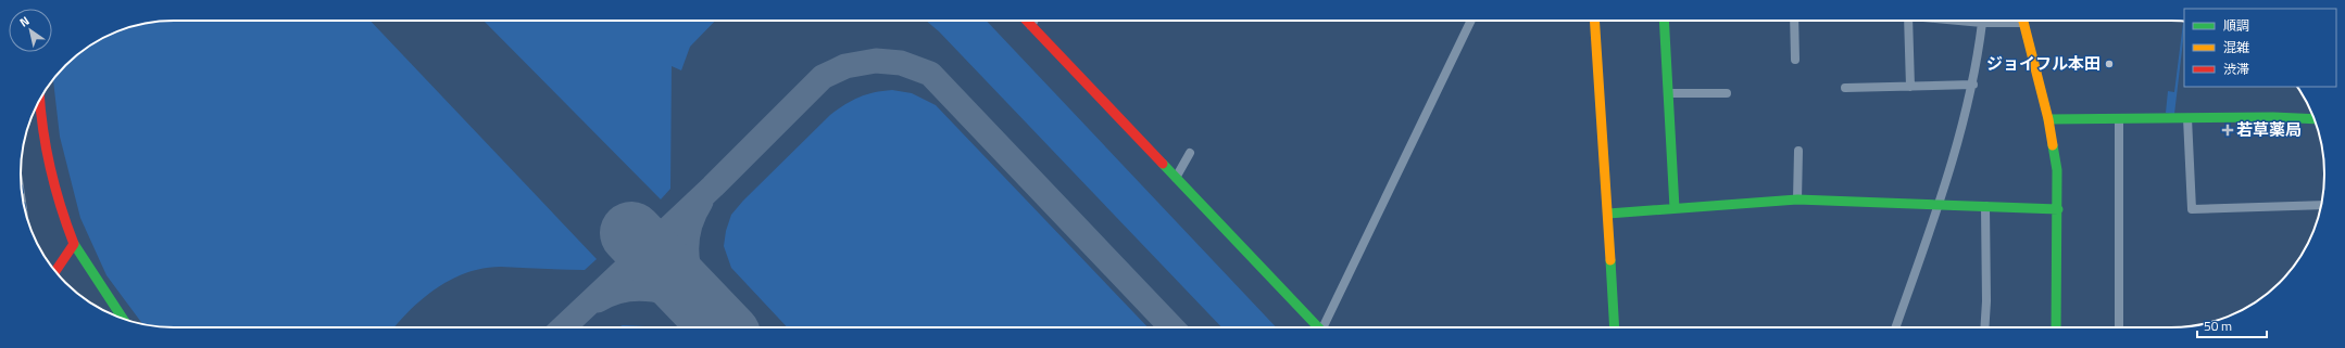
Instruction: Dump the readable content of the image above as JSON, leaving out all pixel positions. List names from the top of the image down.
{
  "places": {
    "other": ["ジョイフル本田"],
    "health": ["若草薬局"]
  },
  "legend": ["順調", "混雑", "渋滞"],
  "scale_bar": "50 m",
  "north": "top left"
}
